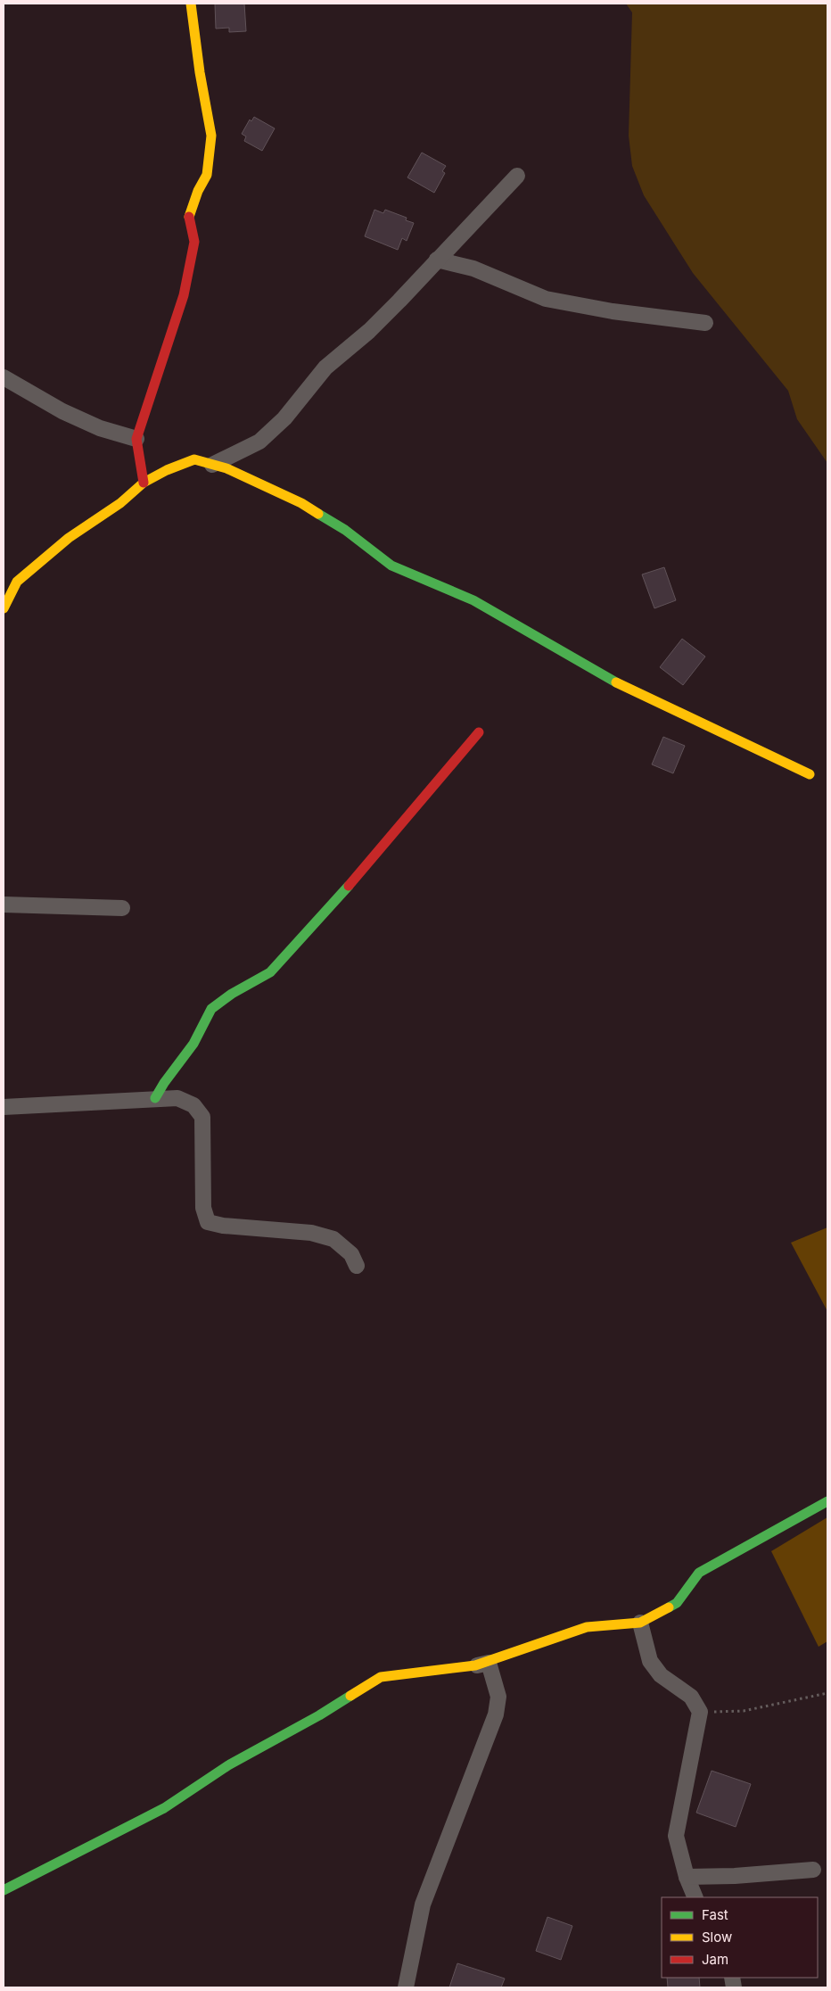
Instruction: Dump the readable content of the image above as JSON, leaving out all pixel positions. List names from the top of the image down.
{
  "legend": ["Fast", "Slow", "Jam"]
}
